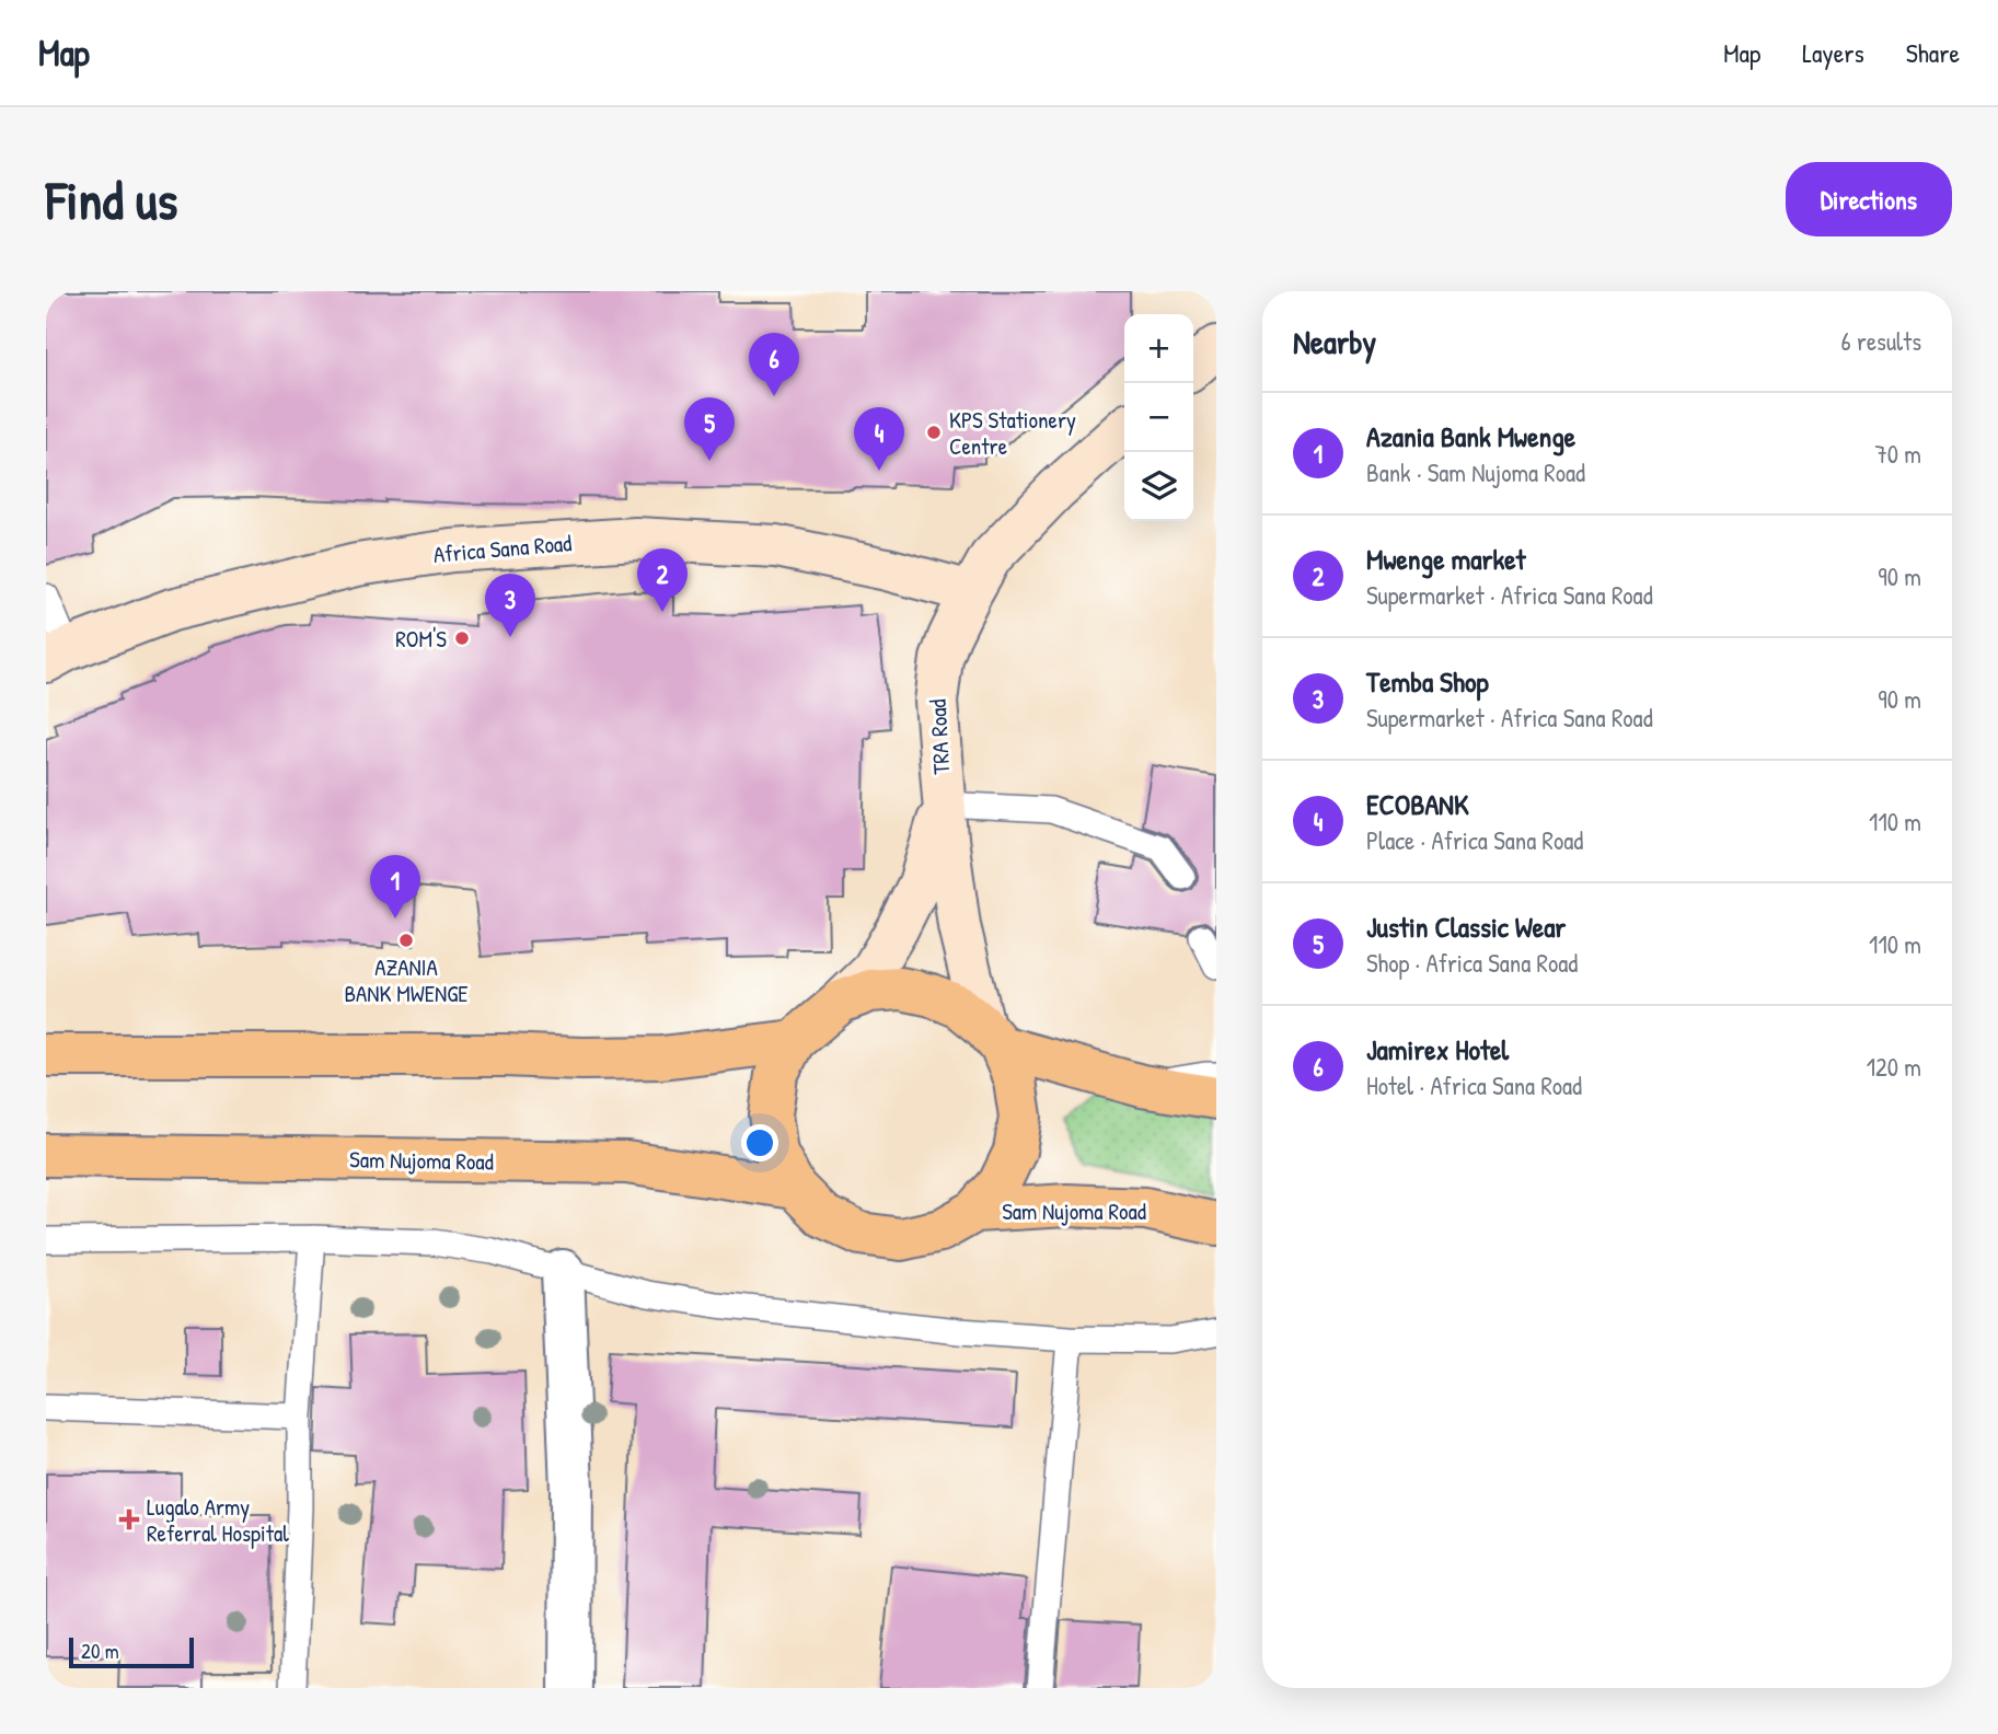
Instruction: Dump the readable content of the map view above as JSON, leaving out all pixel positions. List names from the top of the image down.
{
  "streets": {
    "main road": ["Africa Sana Road", "TRA Road", "Sam Nujoma Road"]
  },
  "crossings": [
    ["Africa Sana Road", "TRA Road"],
    ["TRA Road", "Sam Nujoma Road"]
  ],
  "places": {
    "other": ["KPS Stationery Centre", "ROM'S", "AZANIA BANK MWENGE"],
    "health": ["Lugalo Army Referral Hospital"]
  },
  "scale_bar": "20 m",
  "page": {
    "header": "Map",
    "nav": ["Map", "Layers", "Share"],
    "buttons": "Directions",
    "title": "Find us",
    "heading": ["Nearby", "6 results"],
    "map_buttons": ["+", "−"],
    "pins": [
      "6",
      "5",
      "4",
      "2",
      "3",
      "1"
    ],
    "list": [
      {
        "mark": "1",
        "name": "Azania Bank Mwenge",
        "note": "Bank · Sam Nujoma Road",
        "value": "70 m"
      },
      {
        "mark": "2",
        "name": "Mwenge market",
        "note": "Supermarket · Africa Sana Road",
        "value": "90 m"
      },
      {
        "mark": "3",
        "name": "Temba Shop",
        "note": "Supermarket · Africa Sana Road",
        "value": "90 m"
      },
      {
        "mark": "4",
        "name": "ECOBANK",
        "note": "Place · Africa Sana Road",
        "value": "110 m"
      },
      {
        "mark": "5",
        "name": "Justin Classic Wear",
        "note": "Shop · Africa Sana Road",
        "value": "110 m"
      },
      {
        "mark": "6",
        "name": "Jamirex Hotel",
        "note": "Hotel · Africa Sana Road",
        "value": "120 m"
      }
    ],
    "scale": "20 m"
  }
}
